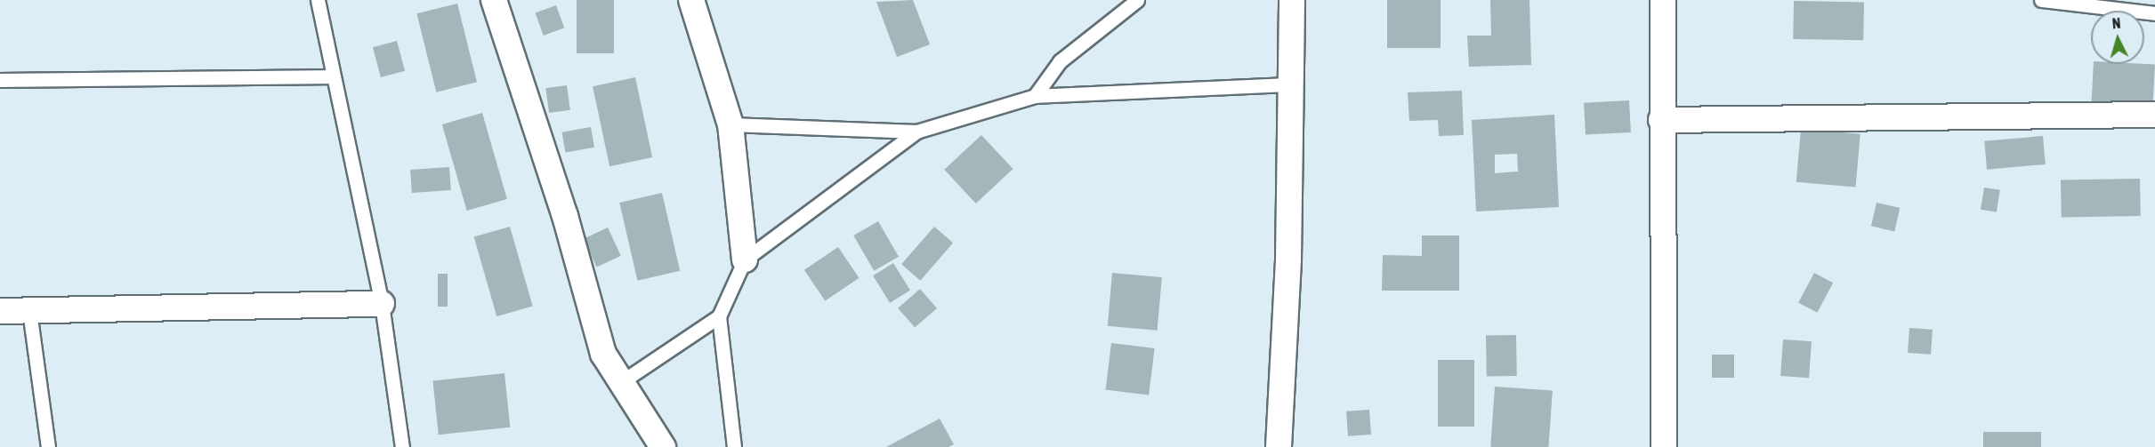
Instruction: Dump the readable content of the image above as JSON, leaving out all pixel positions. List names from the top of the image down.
{
  "north": "top"
}
